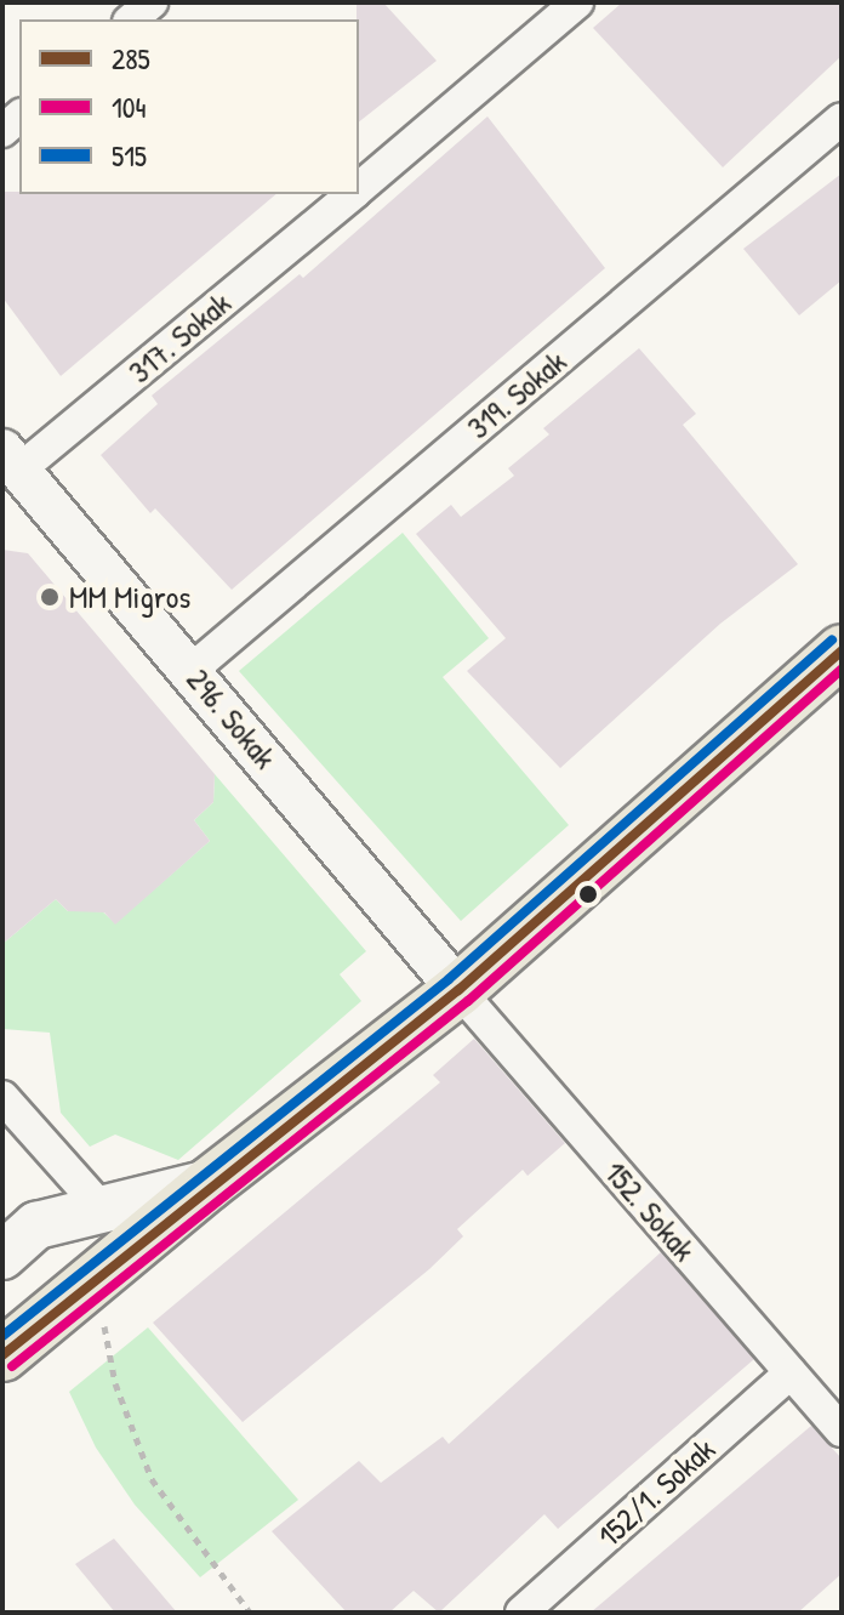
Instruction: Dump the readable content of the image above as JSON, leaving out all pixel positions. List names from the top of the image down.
{
  "streets": {
    "street": [
      "317. Sokak",
      "319. Sokak",
      "296. Sokak",
      "152. Sokak",
      "152/1. Sokak"
    ]
  },
  "crossings": [
    ["317. Sokak", "296. Sokak"],
    ["319. Sokak", "296. Sokak"],
    ["296. Sokak", "152. Sokak"],
    ["152. Sokak", "152/1. Sokak"]
  ],
  "places": ["MM Migros"],
  "lines": ["transit line 515", "transit line 285", "transit line 104"],
  "legend": ["285", "104", "515"]
}
